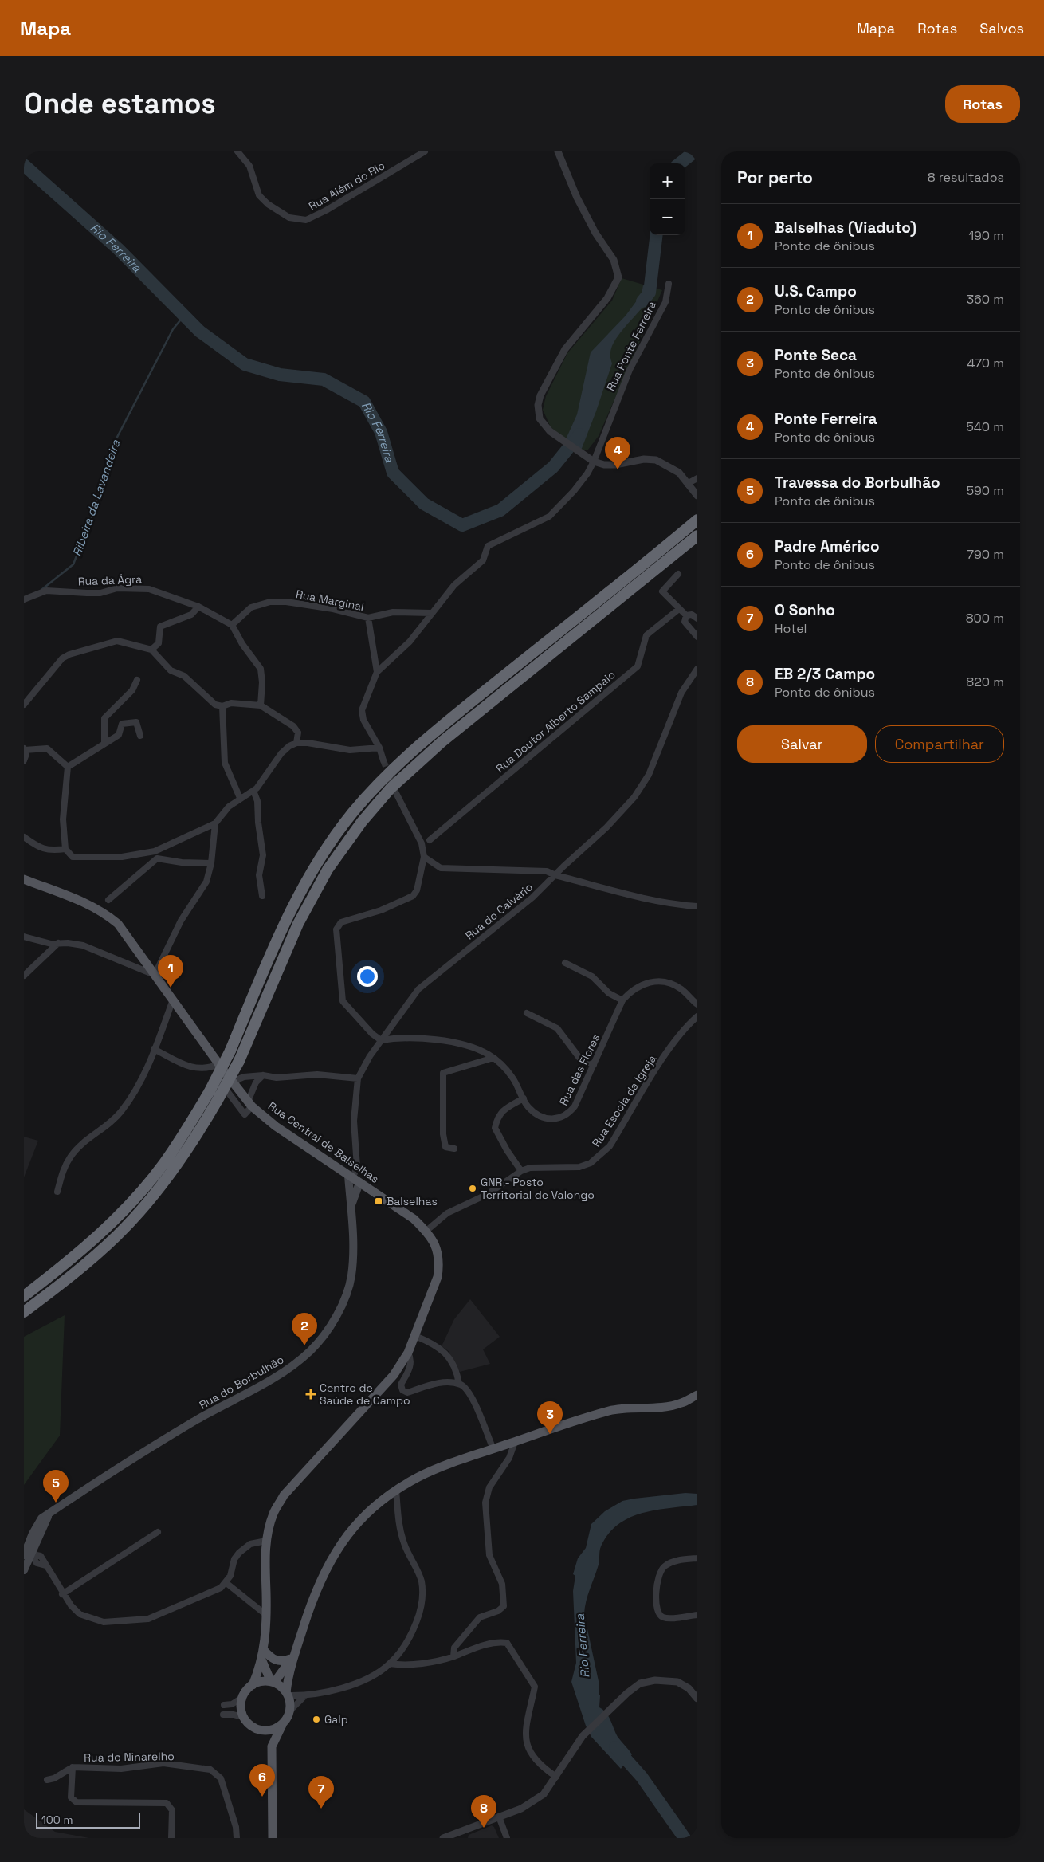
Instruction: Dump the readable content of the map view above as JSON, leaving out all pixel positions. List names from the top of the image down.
{
  "streets": {
    "main road": ["Rua Central de Balselhas", "Rua do Borbulhão"],
    "street": [
      "Rua Além do Rio",
      "Rua Ponte Ferreira",
      "Rua da Ágra",
      "Rua Marginal",
      "Rua Doutor Alberto Sampaio",
      "Rua do Calvário",
      "Rua das Flores",
      "Rua Escola da Igreja",
      "Rua do Ninarelho"
    ]
  },
  "crossings": [
    ["Rua Ponte Ferreira", "Rua Marginal"],
    ["Rua da Ágra", "Rua Marginal"],
    ["Rua do Calvário", "Rua Central de Balselhas"],
    ["Rua do Calvário", "Rua do Borbulhão"],
    ["Rua Escola da Igreja", "Rua Central de Balselhas"],
    ["Rua Central de Balselhas", "Rua do Borbulhão"]
  ],
  "water": ["Rio Ferreira", "Ribeira da Lavandeira"],
  "places": {
    "other": ["GNR - Posto Territorial de Valongo", "Galp"],
    "transit": ["Balselhas"],
    "health": ["Centro de Saúde de Campo"]
  },
  "scale_bar": "100 m",
  "page": {
    "header": "Mapa",
    "nav": ["Mapa", "Rotas", "Salvos"],
    "buttons": [
      "Rotas",
      ["Salvar", "Compartilhar"]
    ],
    "title": "Onde estamos",
    "heading": ["Por perto", "8 resultados"],
    "map_buttons": ["+", "−"],
    "list": [
      {
        "mark": "1",
        "name": "Balselhas (Viaduto)",
        "note": "Ponto de ônibus",
        "value": "190 m"
      },
      {
        "mark": "2",
        "name": "U.S. Campo",
        "note": "Ponto de ônibus",
        "value": "360 m"
      },
      {
        "mark": "3",
        "name": "Ponte Seca",
        "note": "Ponto de ônibus",
        "value": "470 m"
      },
      {
        "mark": "4",
        "name": "Ponte Ferreira",
        "note": "Ponto de ônibus",
        "value": "540 m"
      },
      {
        "mark": "5",
        "name": "Travessa do Borbulhão",
        "note": "Ponto de ônibus",
        "value": "590 m"
      },
      {
        "mark": "6",
        "name": "Padre Américo",
        "note": "Ponto de ônibus",
        "value": "790 m"
      },
      {
        "mark": "7",
        "name": "O Sonho",
        "note": "Hotel",
        "value": "800 m"
      },
      {
        "mark": "8",
        "name": "EB 2/3 Campo",
        "note": "Ponto de ônibus",
        "value": "820 m"
      }
    ],
    "pins": [
      "4",
      "1",
      "2",
      "3",
      "5",
      "6",
      "7",
      "8"
    ],
    "scale": "100 m"
  }
}
